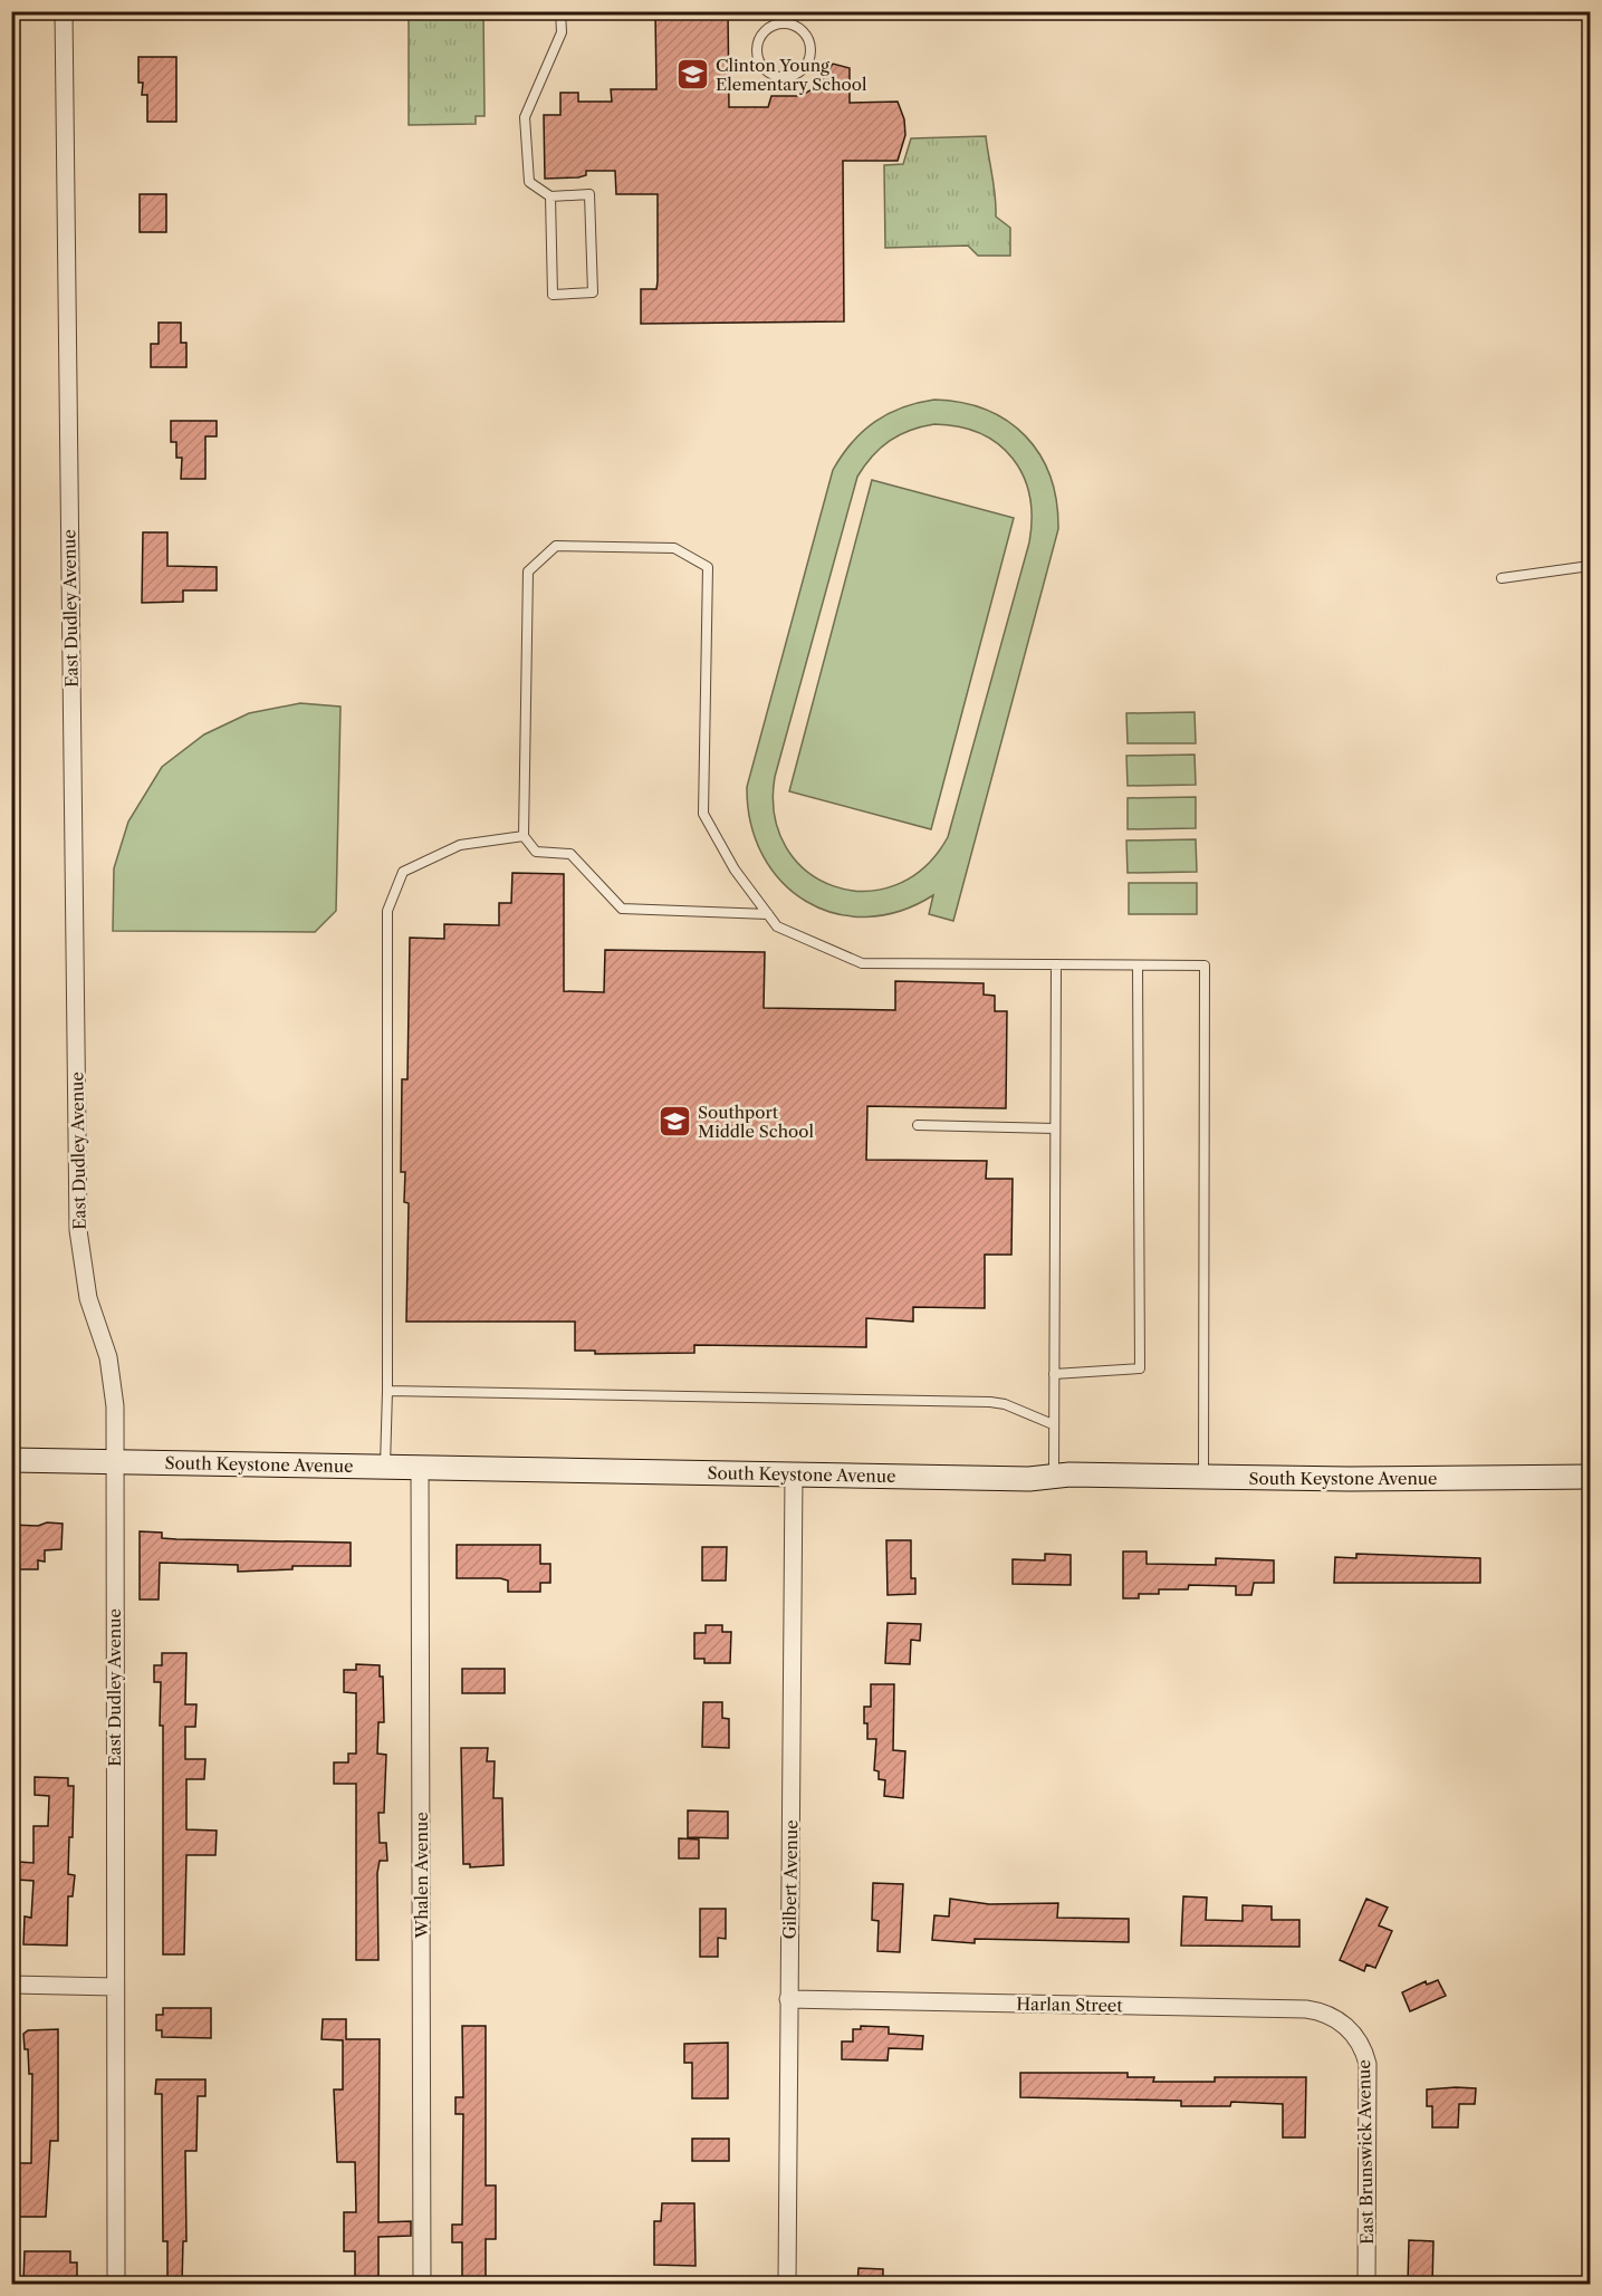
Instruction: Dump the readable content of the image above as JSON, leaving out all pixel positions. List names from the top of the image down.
{
  "streets": {
    "main road": ["South Keystone Avenue"],
    "street": [
      "East Dudley Avenue",
      "Whalen Avenue",
      "Gilbert Avenue",
      "Harlan Street",
      "East Brunswick Avenue"
    ]
  },
  "crossings": [
    ["East Dudley Avenue", "South Keystone Avenue"],
    ["South Keystone Avenue", "Whalen Avenue"],
    ["South Keystone Avenue", "Gilbert Avenue"],
    ["Gilbert Avenue", "Harlan Street"],
    ["Harlan Street", "East Brunswick Avenue"]
  ],
  "places": {
    "school or university": ["Clinton Young Elementary School", "Southport Middle School"]
  }
}
